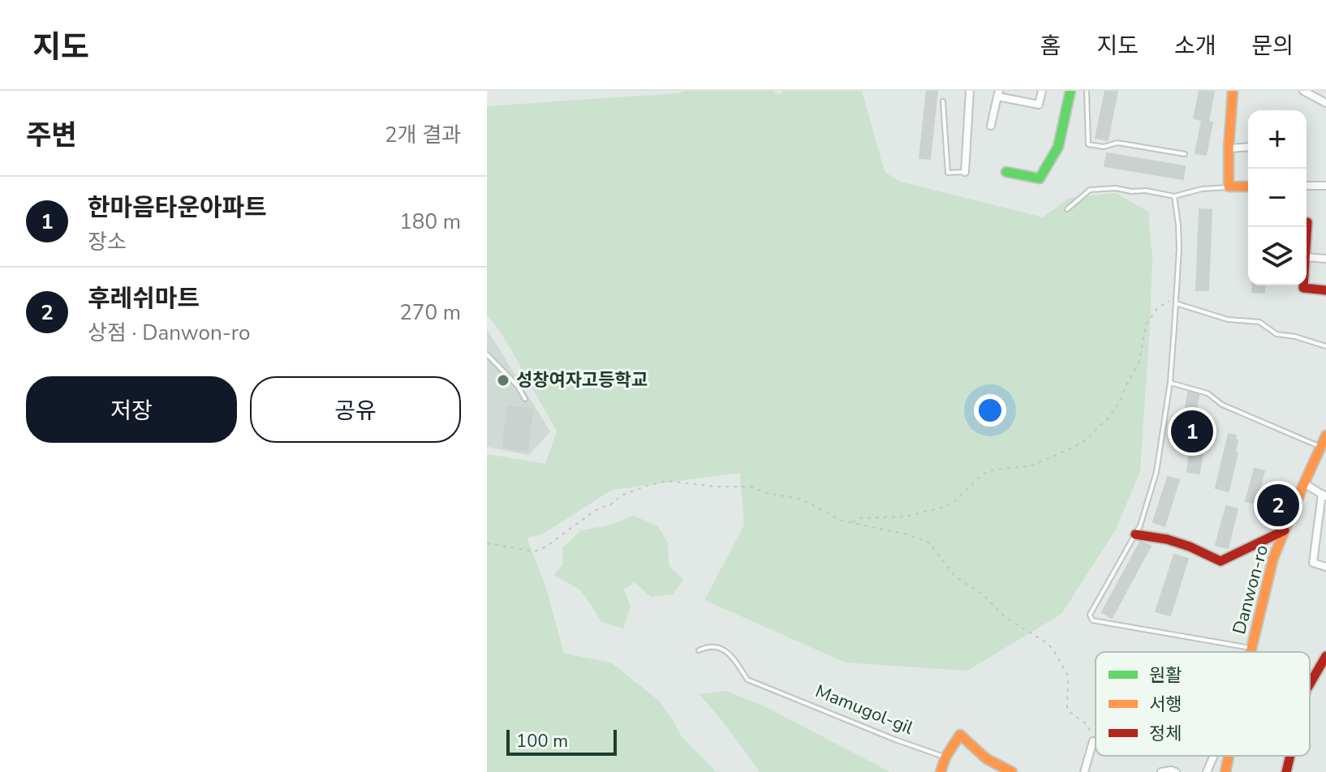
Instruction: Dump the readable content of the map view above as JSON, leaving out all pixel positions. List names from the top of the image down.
{
  "streets": {
    "street": ["Danwon-ro"],
    "lane": ["Mamugol-gil"]
  },
  "places": ["성창여자고등학교"],
  "legend": ["원활", "서행", "정체"],
  "scale_bar": "100 m",
  "page": {
    "header": "지도",
    "nav": [
      "홈",
      "지도",
      "소개",
      "문의"
    ],
    "heading": ["주변", "2개 결과"],
    "map_buttons": ["+", "−"],
    "list": [
      {
        "mark": "1",
        "name": "한마음타운아파트",
        "note": "장소",
        "value": "180 m"
      },
      {
        "mark": "2",
        "name": "후레쉬마트",
        "note": "상점 · Danwon-ro",
        "value": "270 m"
      }
    ],
    "buttons": ["저장", "공유"],
    "pins": ["1", "2"],
    "scale": "100 m"
  }
}
